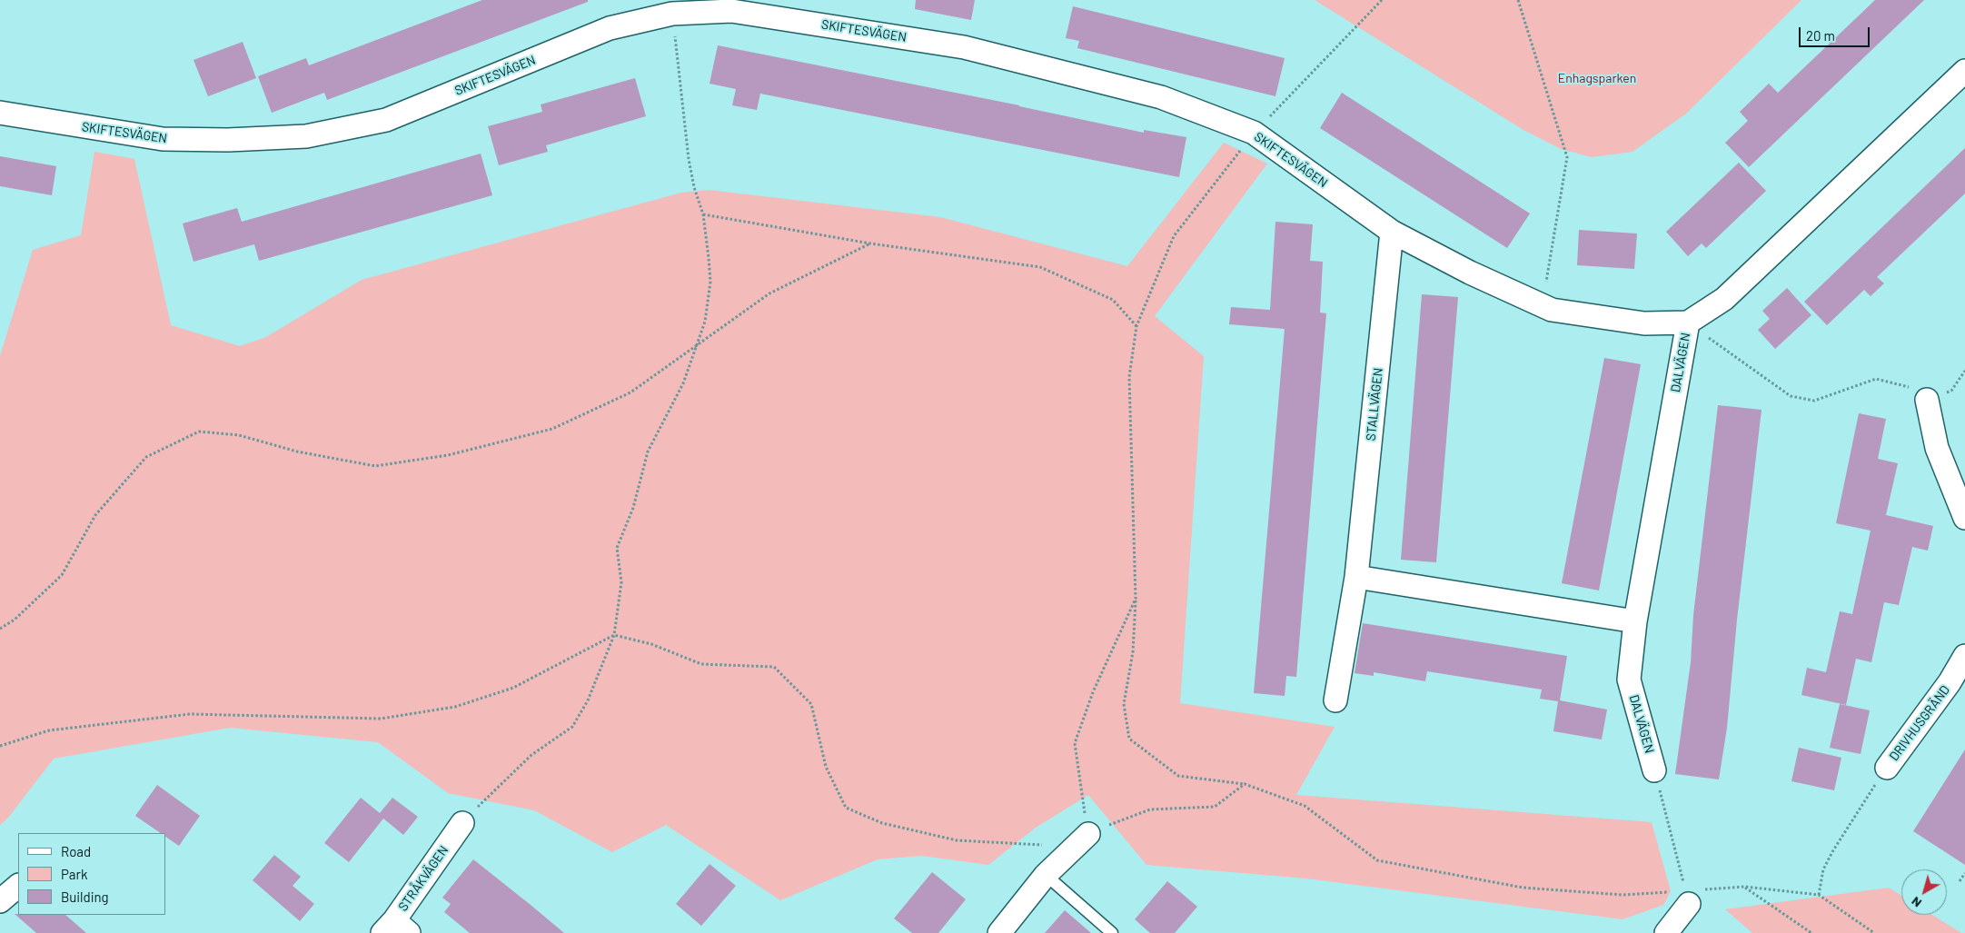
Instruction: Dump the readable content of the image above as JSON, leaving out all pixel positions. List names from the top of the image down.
{
  "streets": {
    "street": [
      "SKIFTESVÄGEN",
      "DALVÄGEN",
      "STALLVÄGEN",
      "DRIVHUSGRÄND",
      "STRÅKVÄGEN"
    ]
  },
  "crossings": [
    ["SKIFTESVÄGEN", "DALVÄGEN"],
    ["SKIFTESVÄGEN", "STALLVÄGEN"]
  ],
  "parks": ["Enhagsparken"],
  "legend": ["Road", "Park", "Building"],
  "scale_bar": "20 m",
  "north": "bottom left"
}
